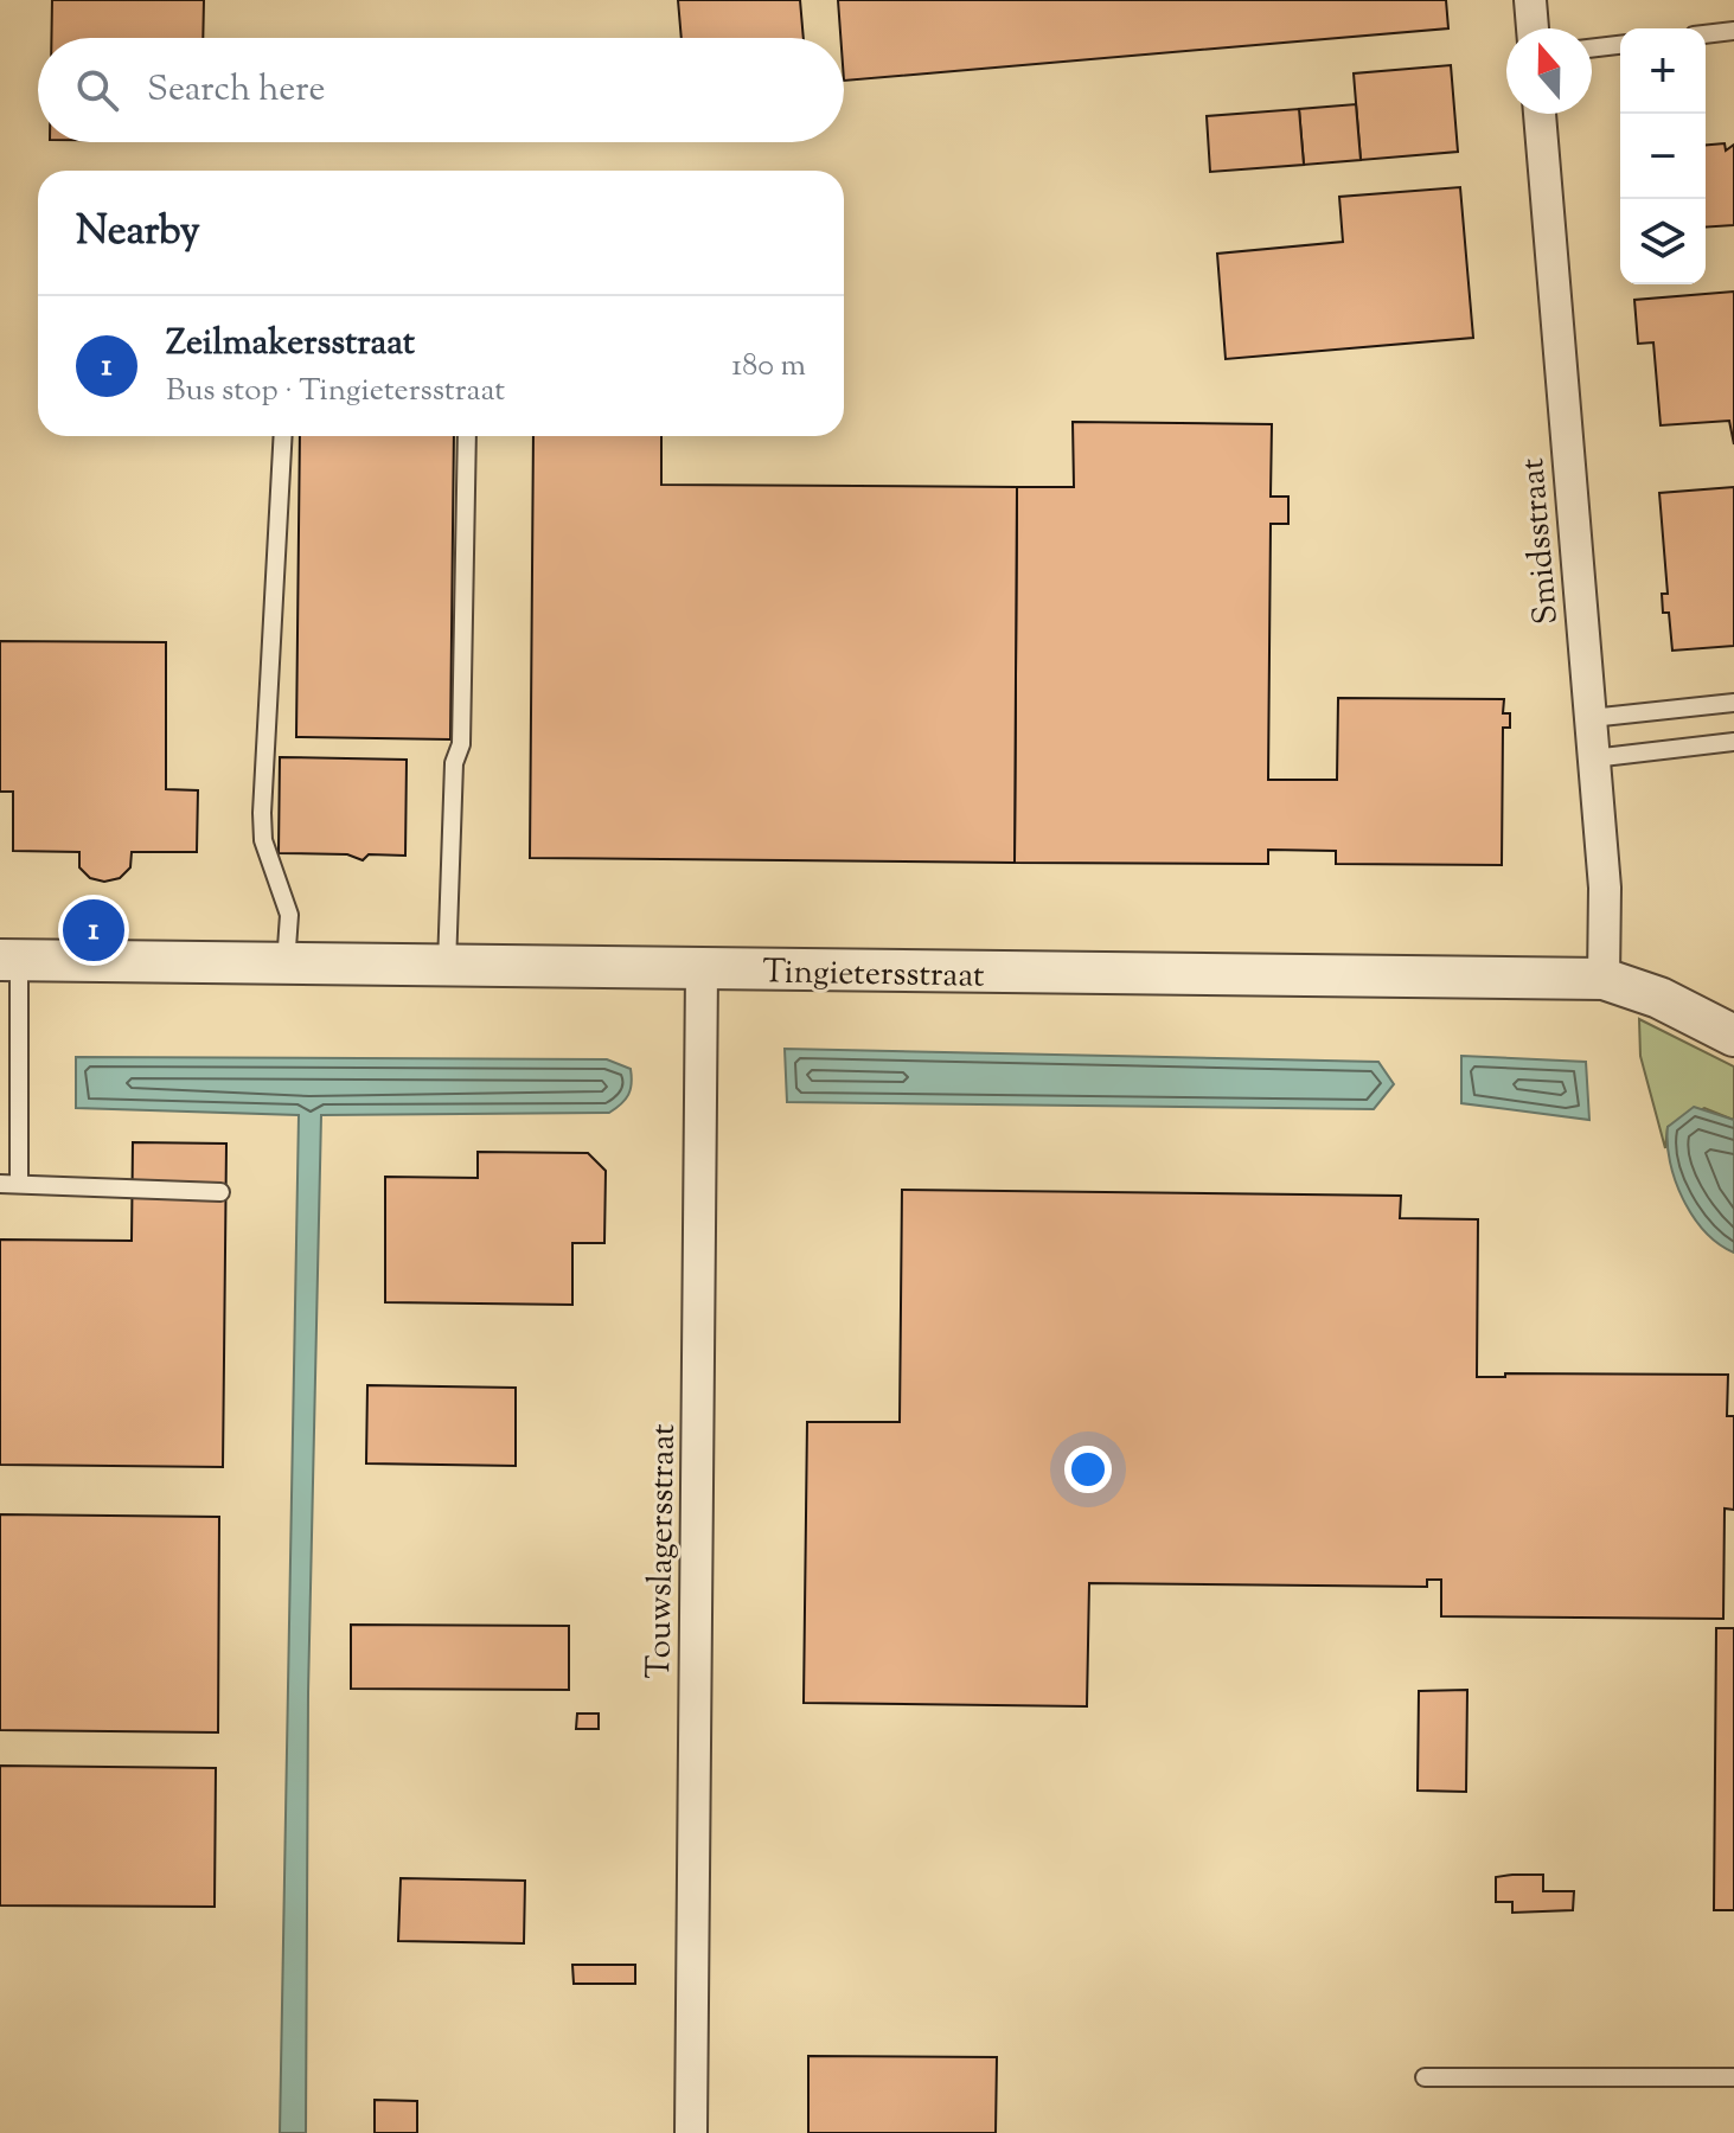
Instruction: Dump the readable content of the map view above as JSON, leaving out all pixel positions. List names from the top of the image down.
{
  "streets": {
    "street": ["Smidsstraat", "Tingietersstraat", "Touwslagersstraat"]
  },
  "crossings": [
    ["Smidsstraat", "Tingietersstraat"],
    ["Tingietersstraat", "Touwslagersstraat"]
  ],
  "north": "top",
  "page": {
    "map_buttons": ["+", "−"],
    "search": "Search here",
    "heading": "Nearby",
    "list": [
      {
        "mark": "1",
        "name": "Zeilmakersstraat",
        "note": "Bus stop · Tingietersstraat",
        "value": "180 m"
      }
    ],
    "pins": "1"
  }
}
